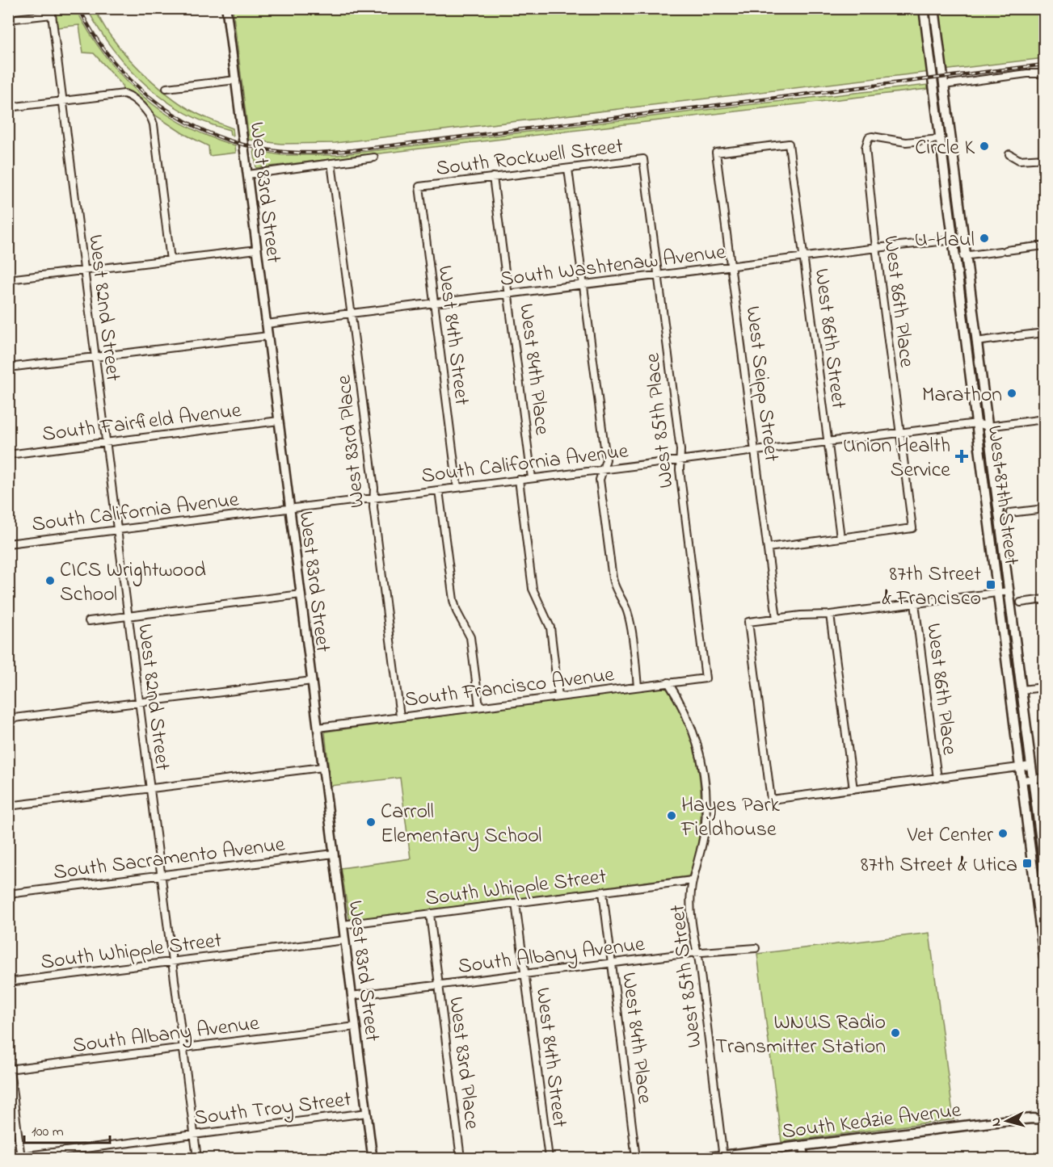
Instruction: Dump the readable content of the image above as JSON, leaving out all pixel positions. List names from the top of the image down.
{
  "streets": {
    "main road": ["West 87th Street", "South Kedzie Avenue"],
    "street": [
      "South Rockwell Street",
      "West 83rd Street",
      "South Washtenaw Avenue",
      "West 86th Place",
      "West 82nd Street",
      "West 84th Street",
      "West 86th Street",
      "West 84th Place",
      "West Seipp Street",
      "South Fairfield Avenue",
      "West 85th Place",
      "West 83rd Place",
      "South California Avenue",
      "South Francisco Avenue",
      "South Sacramento Avenue",
      "South Whipple Street",
      "South Albany Avenue",
      "West 85th Street",
      "South Troy Street"
    ]
  },
  "crossings": [
    ["South Rockwell Street", "West 84th Street"],
    ["South Rockwell Street", "West 84th Place"],
    ["South Rockwell Street", "West 85th Place"],
    ["West 83rd Street", "South Washtenaw Avenue"],
    ["West 83rd Street", "South Fairfield Avenue"],
    ["West 83rd Street", "South California Avenue"],
    ["West 83rd Street", "South Francisco Avenue"],
    ["West 83rd Street", "South Sacramento Avenue"],
    ["West 83rd Street", "South Whipple Street"],
    ["West 83rd Street", "South Albany Avenue"],
    ["West 83rd Street", "South Troy Street"],
    ["South Washtenaw Avenue", "West 86th Place"],
    ["South Washtenaw Avenue", "West 84th Street"],
    ["South Washtenaw Avenue", "West 86th Street"],
    ["South Washtenaw Avenue", "West 84th Place"],
    ["South Washtenaw Avenue", "West Seipp Street"],
    ["South Washtenaw Avenue", "West 85th Place"],
    ["South Washtenaw Avenue", "West 83rd Place"],
    ["South Washtenaw Avenue", "West 87th Street"],
    ["West 86th Place", "West 86th Street"],
    ["West 86th Place", "South California Avenue"],
    ["West 86th Place", "West 87th Street"],
    ["West 82nd Street", "South Fairfield Avenue"],
    ["West 82nd Street", "South California Avenue"],
    ["West 82nd Street", "South Sacramento Avenue"],
    ["West 82nd Street", "South Whipple Street"],
    ["West 82nd Street", "South Albany Avenue"],
    ["West 82nd Street", "South Troy Street"],
    ["West 84th Street", "South California Avenue"],
    ["West 84th Street", "South Whipple Street"],
    ["West 84th Street", "South Albany Avenue"],
    ["West 86th Street", "West Seipp Street"],
    ["West 86th Street", "South California Avenue"],
    ["West 84th Place", "South California Avenue"],
    ["West 84th Place", "South Whipple Street"],
    ["West 84th Place", "South Albany Avenue"],
    ["West Seipp Street", "South California Avenue"],
    ["West 85th Place", "South California Avenue"],
    ["West 85th Place", "South Francisco Avenue"],
    ["West 83rd Place", "South California Avenue"],
    ["West 83rd Place", "South Francisco Avenue"],
    ["West 83rd Place", "South Whipple Street"],
    ["West 83rd Place", "South Albany Avenue"],
    ["South California Avenue", "West 87th Street"],
    ["South Francisco Avenue", "West 85th Street"],
    ["South Whipple Street", "West 85th Street"],
    ["South Albany Avenue", "West 85th Street"],
    ["West 85th Street", "South Kedzie Avenue"]
  ],
  "places": {
    "other": [
      "Circle K",
      "U-Haul",
      "Marathon",
      "CICS Wrightwood School",
      "Hayes Park Fieldhouse",
      "Carroll Elementary School",
      "Vet Center",
      "WNUS Radio Transmitter Station"
    ],
    "health": ["Union Health Service"],
    "transit": ["87th Street & Francisco", "87th Street & Utica"]
  },
  "scale_bar": "100 m",
  "north": "left"
}
